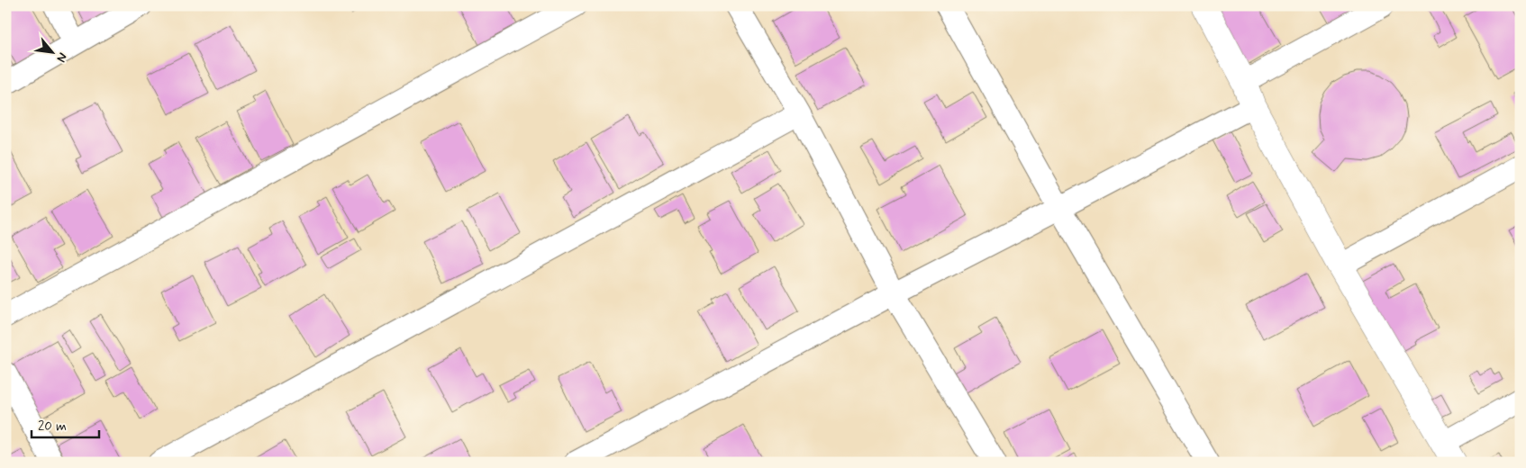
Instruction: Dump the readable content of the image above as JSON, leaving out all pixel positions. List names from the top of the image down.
{
  "scale_bar": "20 m",
  "north": "bottom right"
}
